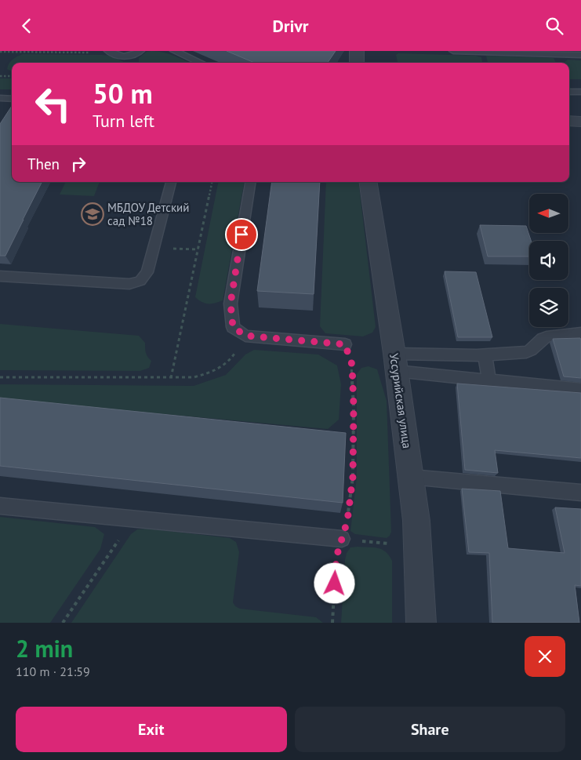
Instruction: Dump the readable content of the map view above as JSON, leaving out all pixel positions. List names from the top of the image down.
{
  "streets": {
    "street": ["Уссурийская улица"]
  },
  "places": {
    "school or university": ["МБДОУ Детский сад №18"]
  },
  "north": "left",
  "page": {
    "header": "Drivr",
    "turn": ["50 m", "Turn left"],
    "then": "Then",
    "heading": ["2 min", "110 m · 21:59"],
    "buttons": ["Exit", "Share"]
  }
}
